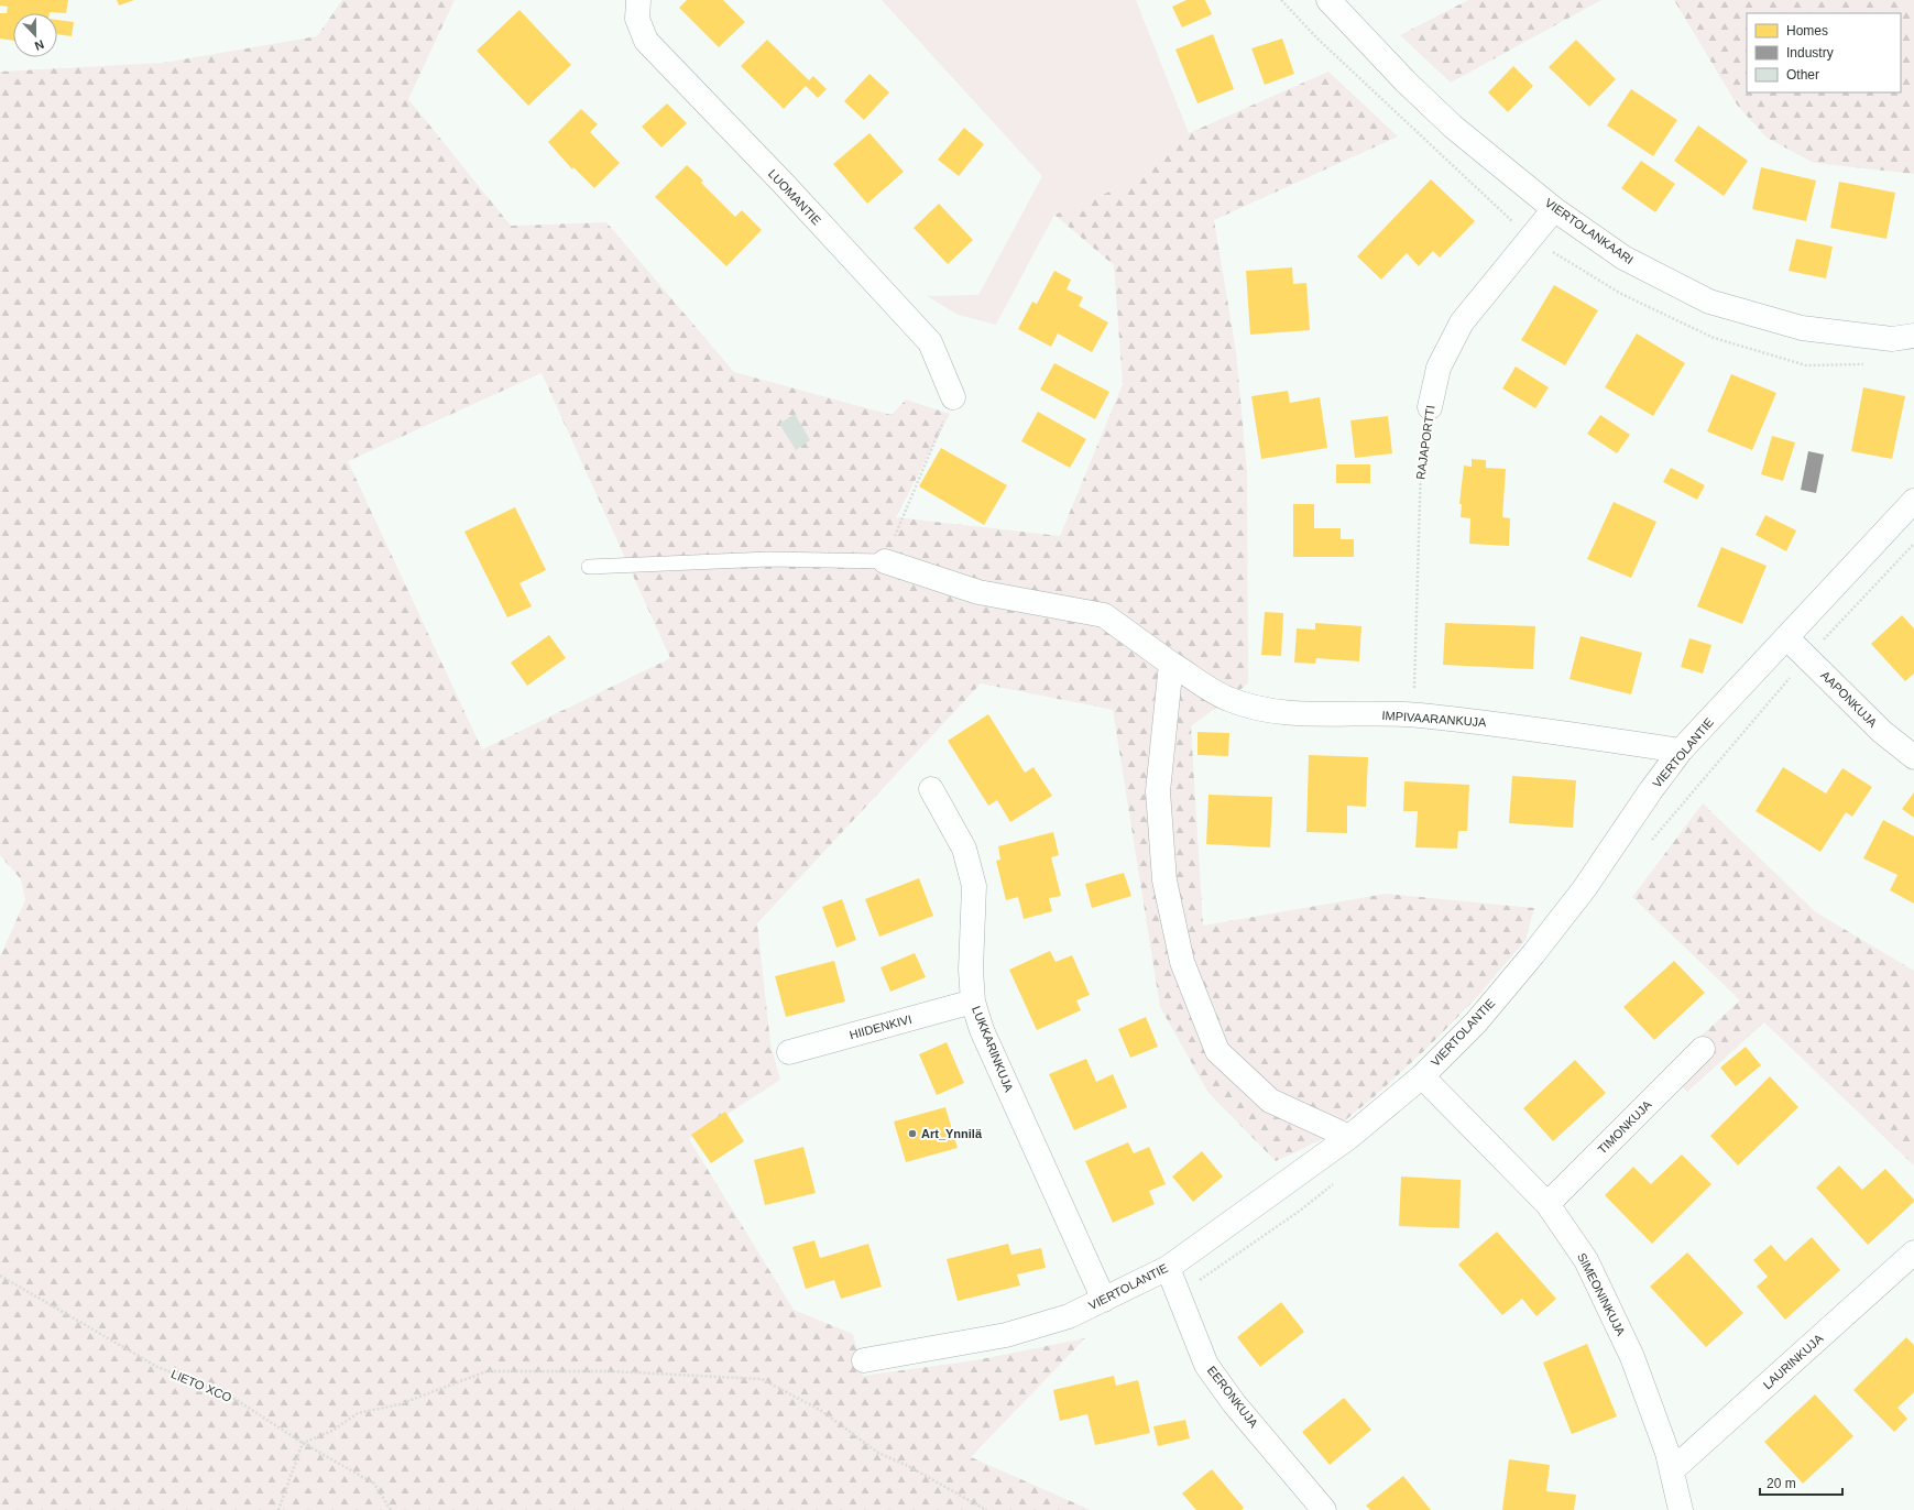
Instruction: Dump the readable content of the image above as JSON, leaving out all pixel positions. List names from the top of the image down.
{
  "streets": {
    "street": [
      "LUOMANTIE",
      "VIERTOLANKAARI",
      "RAJAPORTTI",
      "AAPONKUJA",
      "IMPIVAARANKUJA",
      "VIERTOLANTIE",
      "HIIDENKIVI",
      "LUKKARINKUJA",
      "TIMONKUJA",
      "SIMEONINKUJA",
      "LAURINKUJA",
      "EERONKUJA"
    ],
    "path": ["LIETO XCO"]
  },
  "crossings": [
    ["VIERTOLANKAARI", "RAJAPORTTI"],
    ["RAJAPORTTI", "IMPIVAARANKUJA"],
    ["AAPONKUJA", "VIERTOLANTIE"],
    ["IMPIVAARANKUJA", "VIERTOLANTIE"],
    ["VIERTOLANTIE", "LUKKARINKUJA"],
    ["VIERTOLANTIE", "SIMEONINKUJA"],
    ["VIERTOLANTIE", "EERONKUJA"],
    ["HIIDENKIVI", "LUKKARINKUJA"],
    ["TIMONKUJA", "SIMEONINKUJA"],
    ["SIMEONINKUJA", "LAURINKUJA"]
  ],
  "places": ["Art_Ynnilä"],
  "legend": ["Homes", "Industry", "Other"],
  "scale_bar": "20 m",
  "north": "bottom"
}
